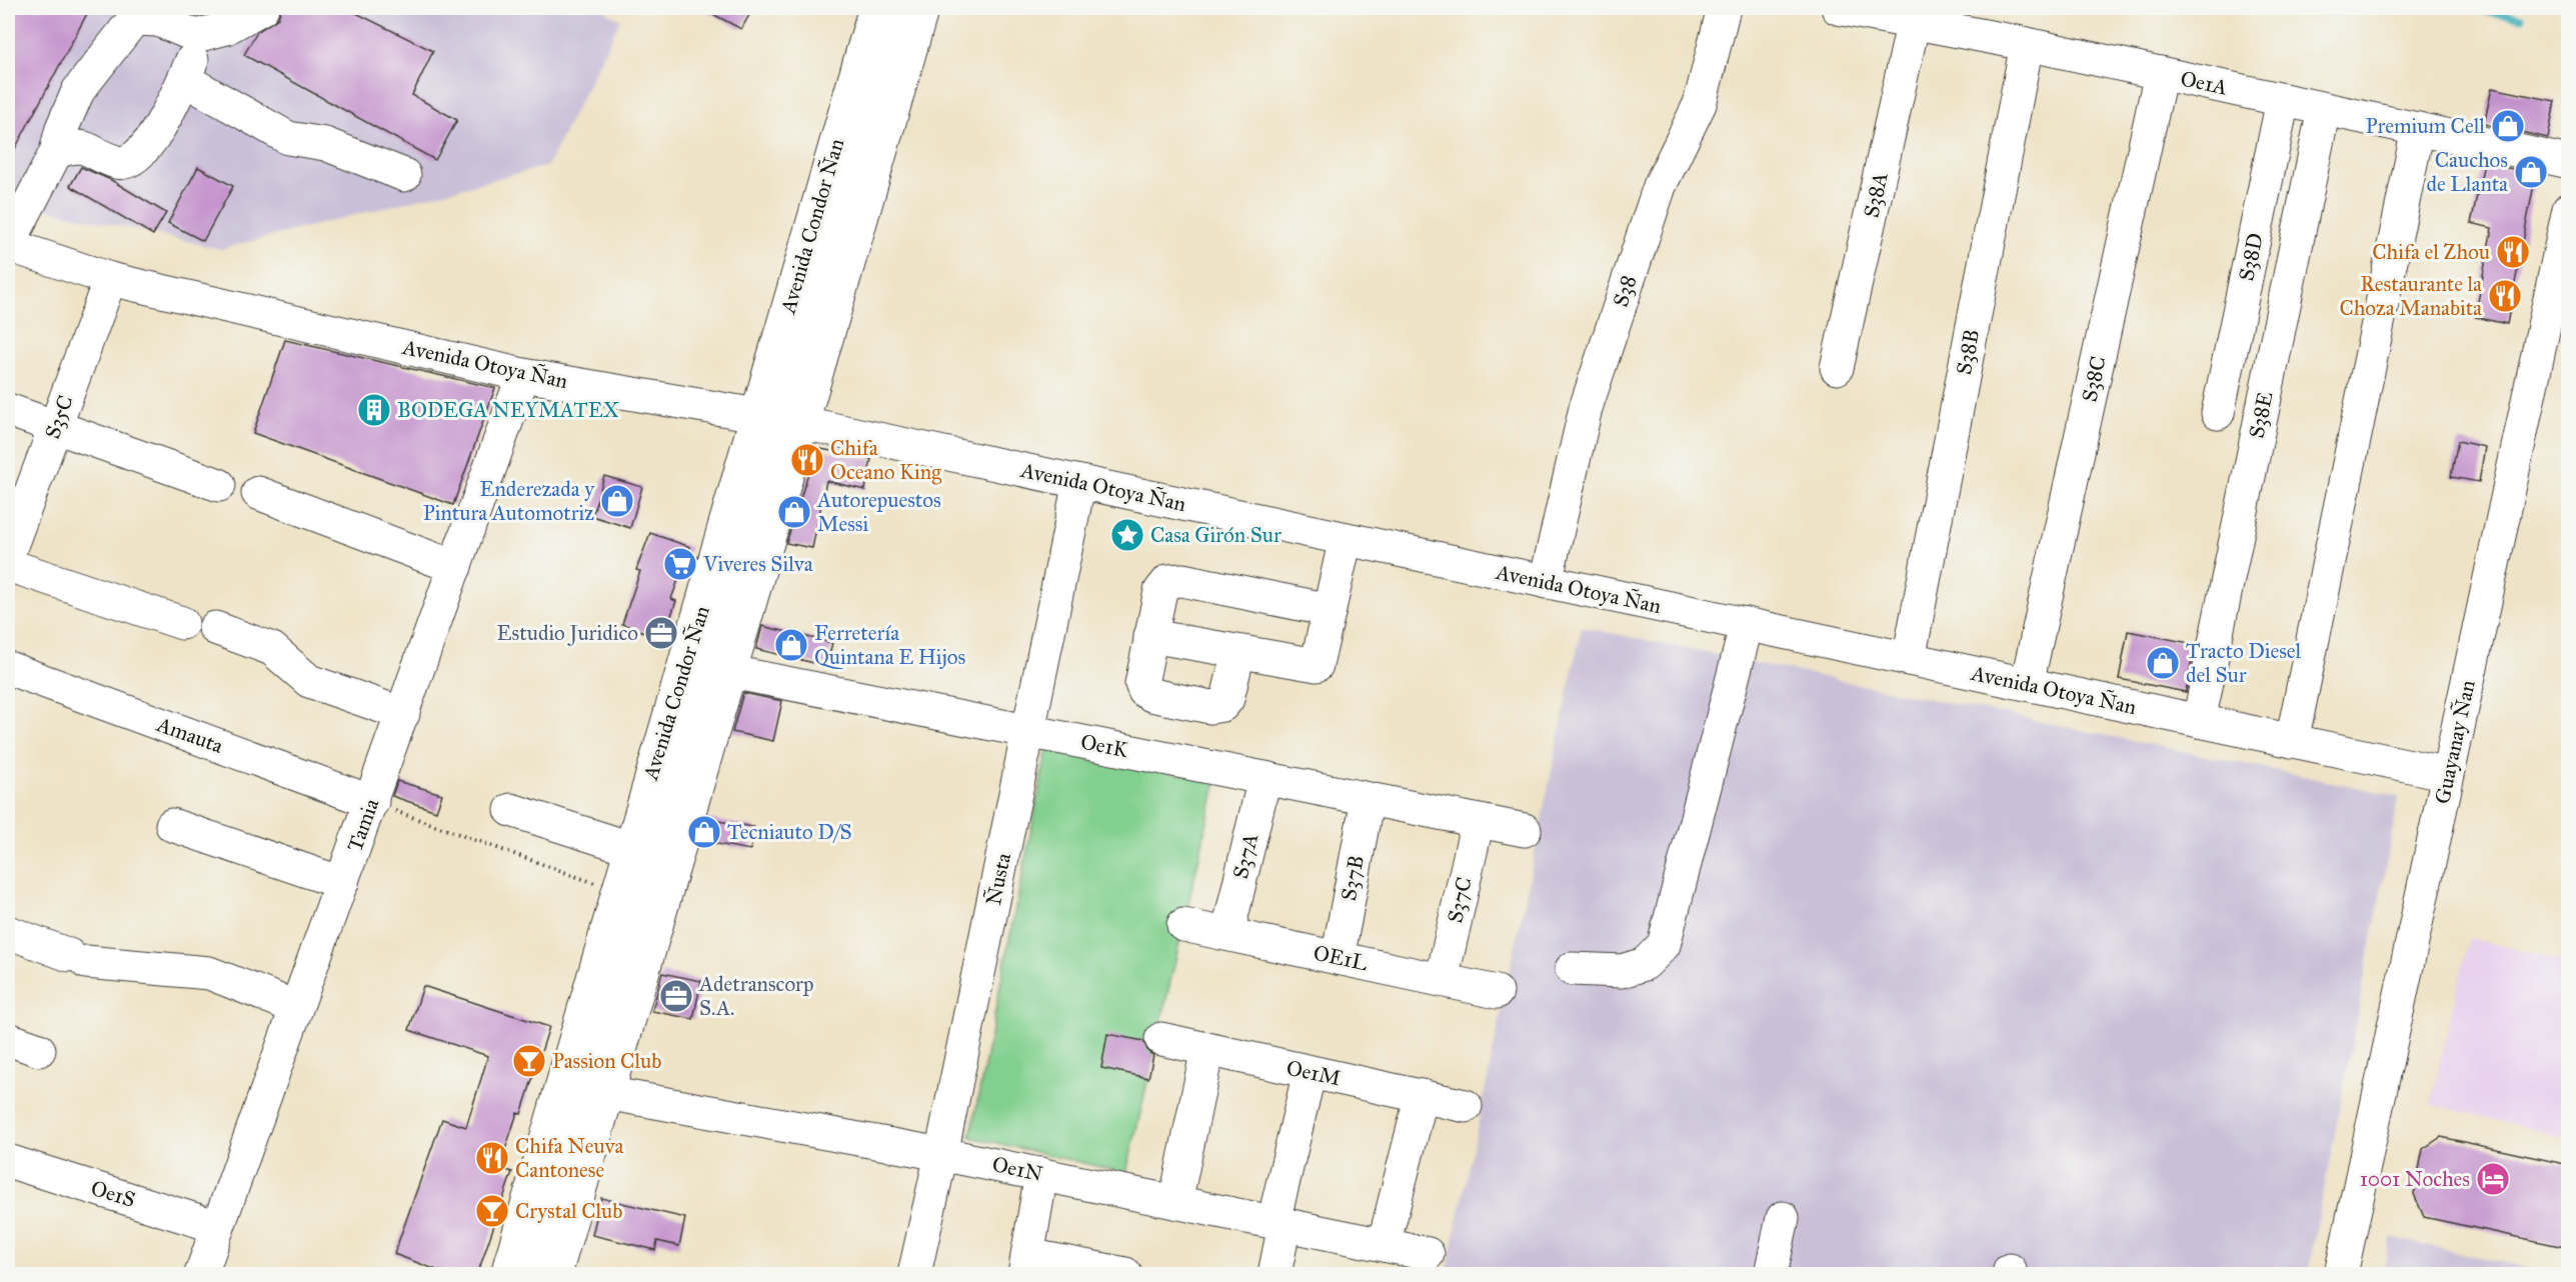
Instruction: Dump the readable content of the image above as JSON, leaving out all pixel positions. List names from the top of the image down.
{
  "streets": {
    "street": [
      "Oe1A",
      "S38A",
      "Avenida Condor Ñan",
      "S38D",
      "S38",
      "S38B",
      "Avenida Otoya Ñan",
      "S38C",
      "S38E",
      "S35C",
      "Amauta",
      "Guayanay Ñan",
      "Oe1K",
      "Tamia",
      "S37A",
      "S37B",
      "Ñusta",
      "S37C",
      "OE1L",
      "Oe1M",
      "Oe1N",
      "Oe1S"
    ]
  },
  "crossings": [
    ["Oe1A", "S38A"],
    ["Oe1A", "S38D"],
    ["Oe1A", "S38B"],
    ["Oe1A", "S38C"],
    ["Oe1A", "S38E"],
    ["Avenida Condor Ñan", "Avenida Otoya Ñan"],
    ["Avenida Condor Ñan", "Oe1K"],
    ["Avenida Condor Ñan", "Oe1N"],
    ["S38", "Avenida Otoya Ñan"],
    ["S38B", "Avenida Otoya Ñan"],
    ["Avenida Otoya Ñan", "S38C"],
    ["Avenida Otoya Ñan", "S38E"],
    ["Avenida Otoya Ñan", "S35C"],
    ["Avenida Otoya Ñan", "Guayanay Ñan"],
    ["Avenida Otoya Ñan", "Tamia"],
    ["Avenida Otoya Ñan", "Ñusta"],
    ["Amauta", "Tamia"],
    ["Oe1K", "S37A"],
    ["Oe1K", "S37B"],
    ["Oe1K", "Ñusta"],
    ["Oe1K", "S37C"],
    ["Tamia", "Oe1S"],
    ["S37A", "OE1L"],
    ["S37B", "OE1L"],
    ["Ñusta", "Oe1N"],
    ["S37C", "OE1L"]
  ],
  "places": {
    "shop": [
      "Premium Cell",
      "Cauchos de Llanta",
      "Enderezada y Pintura Automotriz",
      "Autorepuestos Messi",
      "Ferretería Quintana E Hijos",
      "Tracto Diesel del Sur",
      "Tecniauto D/S"
    ],
    "restaurant": [
      "Chifa el Zhou",
      "Restaurante la Choza Manabita",
      "Chifa Oceano King",
      "Chifa Neuva Cantonese"
    ],
    "building": ["BODEGA NEYMATEX"],
    "place": ["Casa Girón Sur"],
    "supermarket": ["Viveres Silva"],
    "office": ["Estudio Juridico", "Adetranscorp S.A."],
    "bar": ["Passion Club", "Crystal Club"],
    "hotel": ["1001 Noches"]
  }
}
